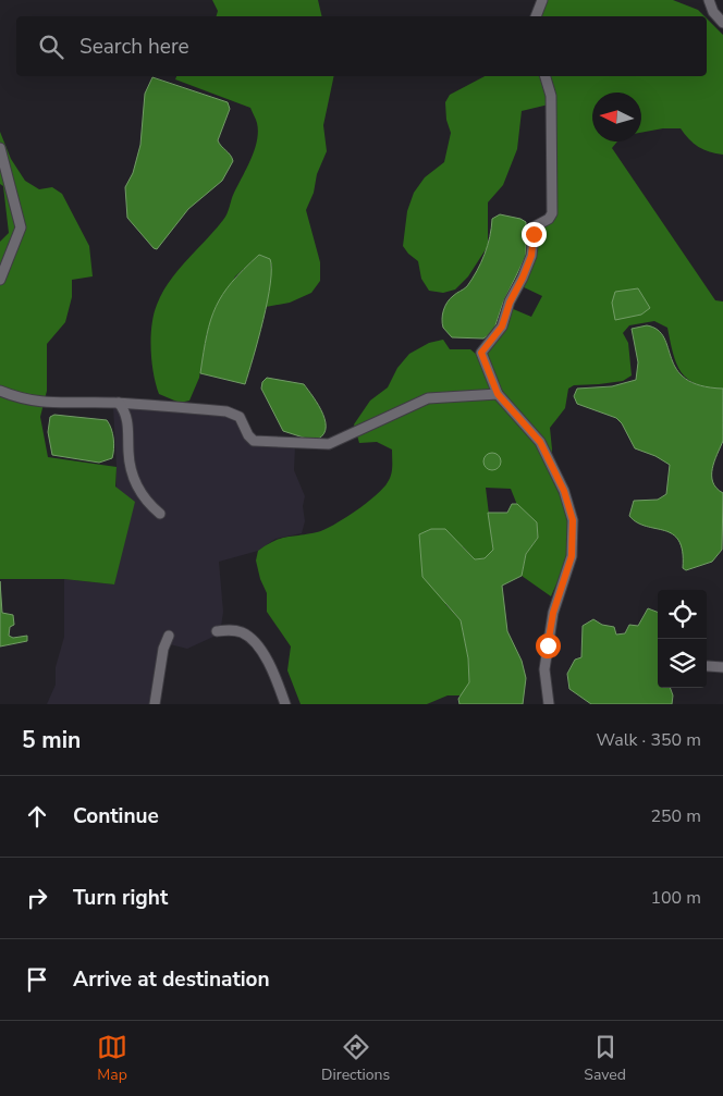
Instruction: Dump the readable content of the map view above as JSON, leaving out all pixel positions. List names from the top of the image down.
{
  "north": "left",
  "page": {
    "search": "Search here",
    "heading": ["5 min", "Walk · 350 m"],
    "list": [
      ["Continue", "250 m"],
      ["Turn right", "100 m"],
      "Arrive at destination"
    ],
    "nav": ["Map", "Directions", "Saved"]
  }
}
